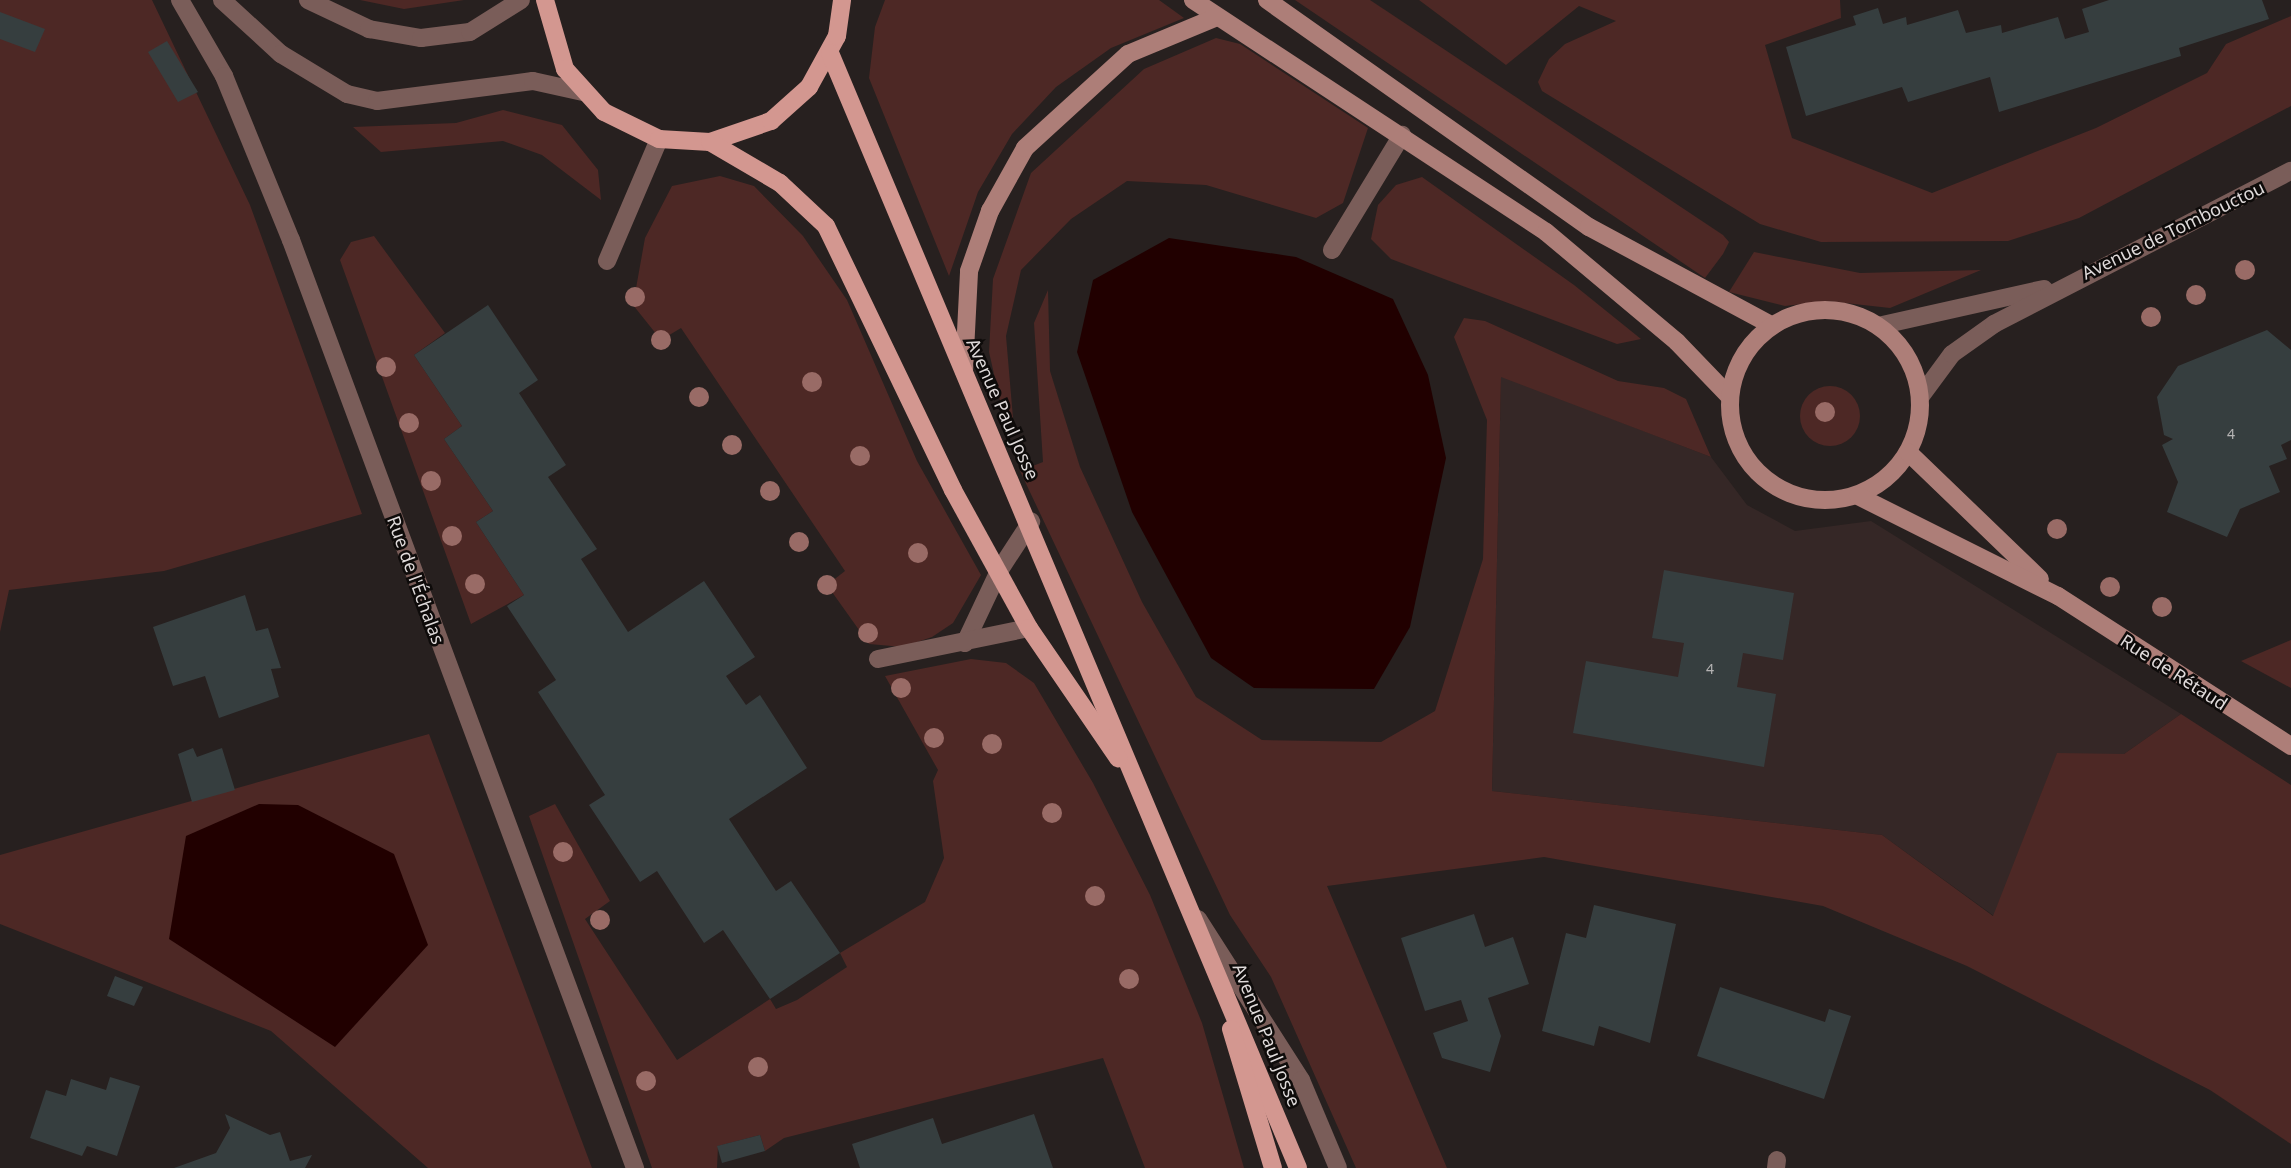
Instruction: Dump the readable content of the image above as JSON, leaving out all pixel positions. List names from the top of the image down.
{
  "streets": {
    "main road": ["Avenue Paul Josse", "Rue de Rétaud"],
    "street": ["Avenue de Tombouctou", "Rue de l'Échalas"]
  },
  "crossings": [
    ["Avenue de Tombouctou", "Rue de Rétaud"]
  ],
  "house_numbers": ["4", "4"]
}
